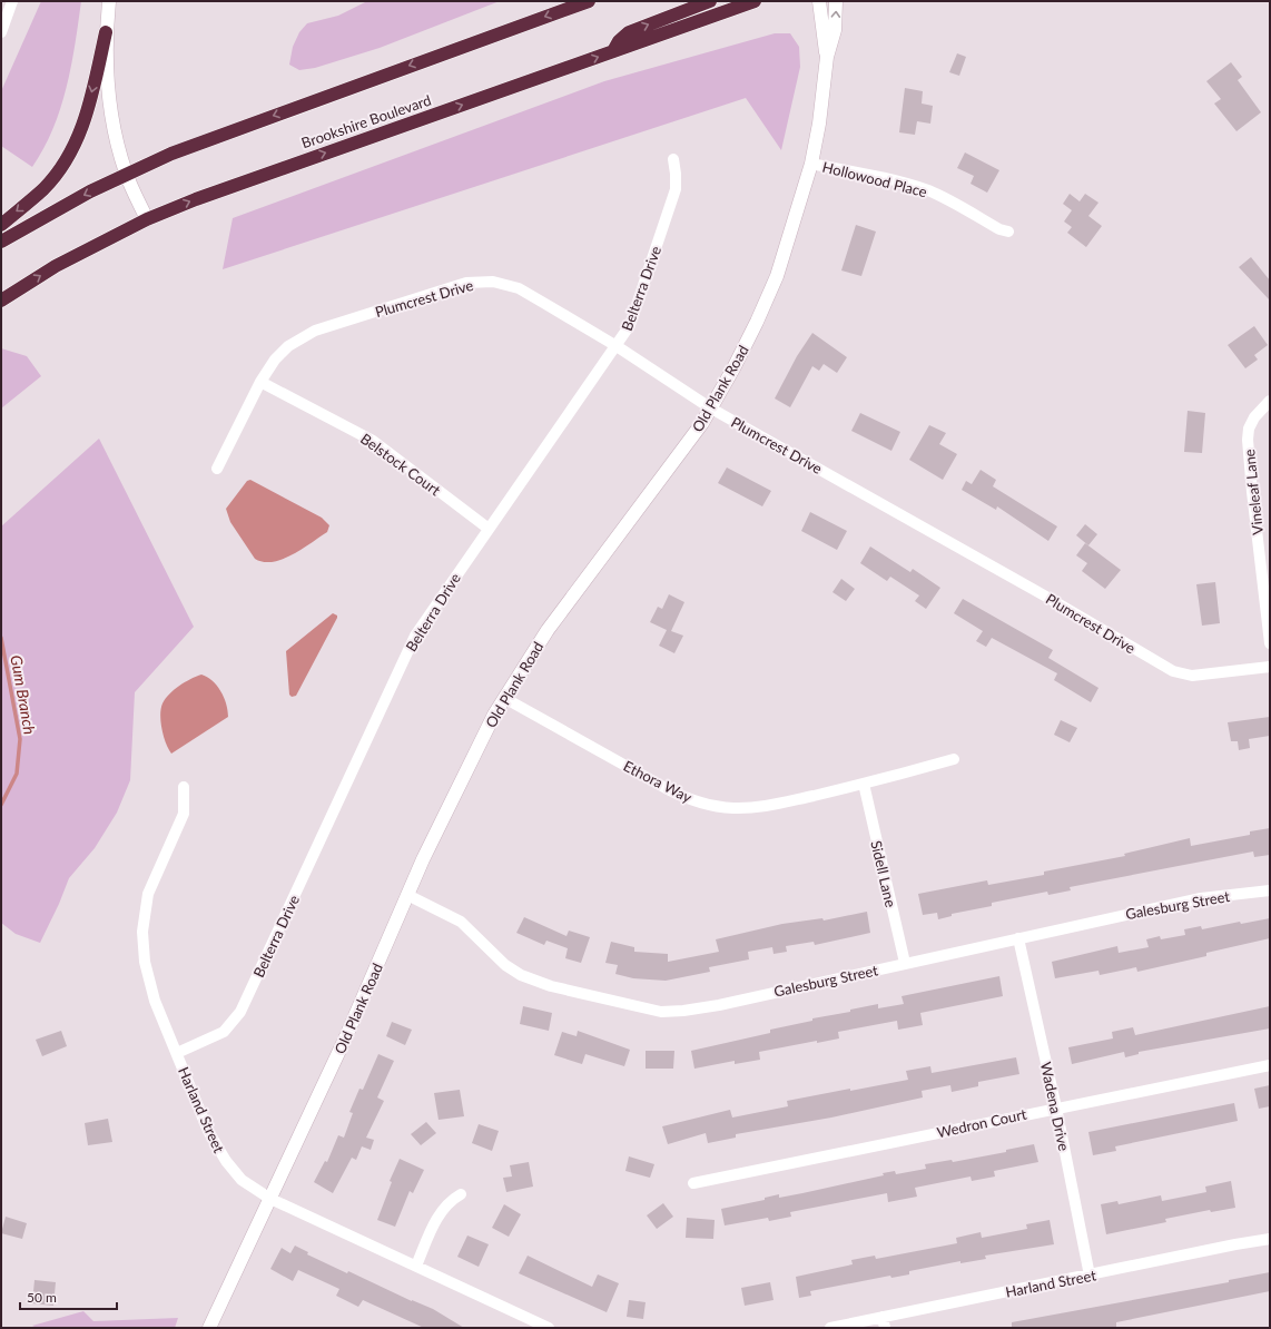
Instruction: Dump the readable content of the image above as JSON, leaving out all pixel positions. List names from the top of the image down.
{
  "streets": {
    "highway": ["Brookshire Boulevard"],
    "street": [
      "Hollowood Place",
      "Belterra Drive",
      "Plumcrest Drive",
      "Old Plank Road",
      "Belstock Court",
      "Vineleaf Lane",
      "Ethora Way",
      "Sidell Lane",
      "Galesburg Street",
      "Wadena Drive",
      "Harland Street",
      "Wedron Court"
    ]
  },
  "crossings": [
    ["Hollowood Place", "Old Plank Road"],
    ["Belterra Drive", "Plumcrest Drive"],
    ["Belterra Drive", "Belstock Court"],
    ["Belterra Drive", "Harland Street"],
    ["Plumcrest Drive", "Old Plank Road"],
    ["Plumcrest Drive", "Belstock Court"],
    ["Old Plank Road", "Ethora Way"],
    ["Old Plank Road", "Galesburg Street"],
    ["Old Plank Road", "Harland Street"],
    ["Ethora Way", "Sidell Lane"],
    ["Sidell Lane", "Galesburg Street"],
    ["Galesburg Street", "Wadena Drive"],
    ["Wadena Drive", "Harland Street"],
    ["Wadena Drive", "Wedron Court"]
  ],
  "water": ["Gum Branch"],
  "scale_bar": "50 m"
}
